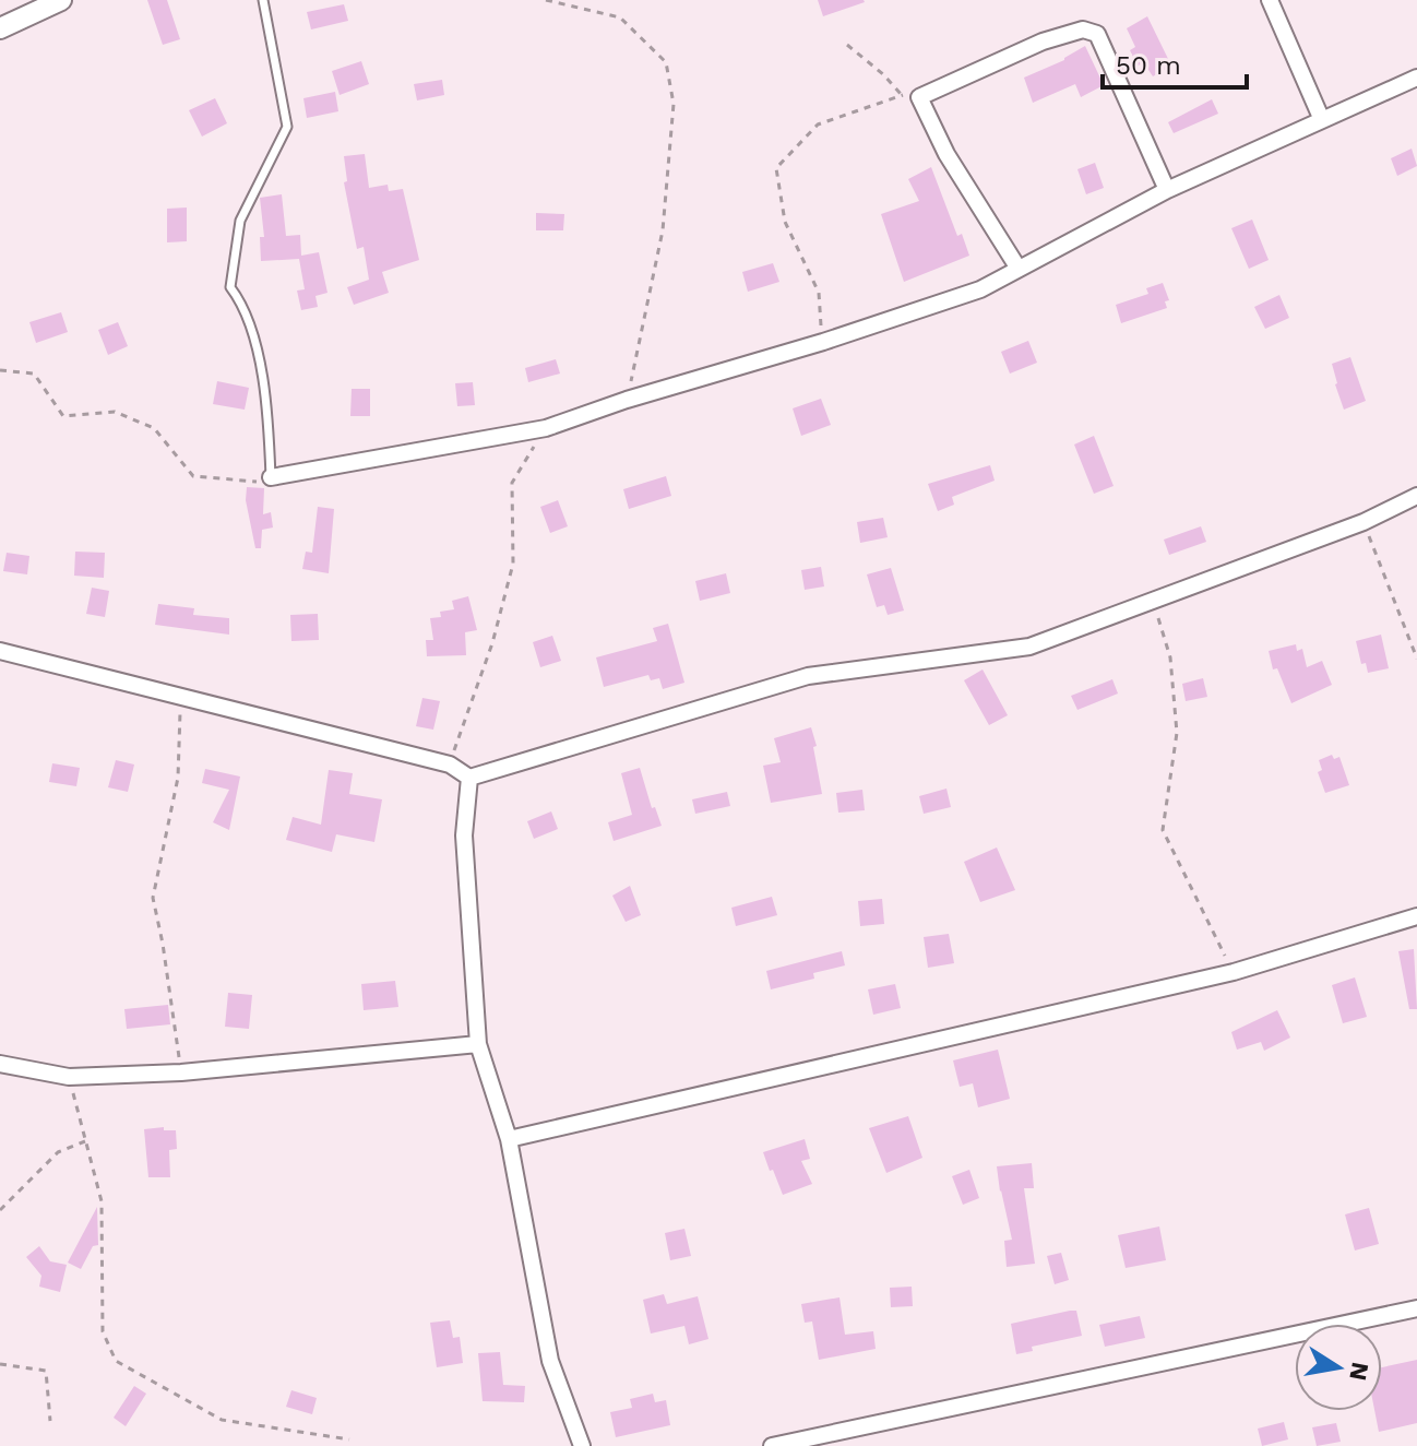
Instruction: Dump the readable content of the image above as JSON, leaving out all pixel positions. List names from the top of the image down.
{
  "scale_bar": "50 m",
  "north": "right"
}
